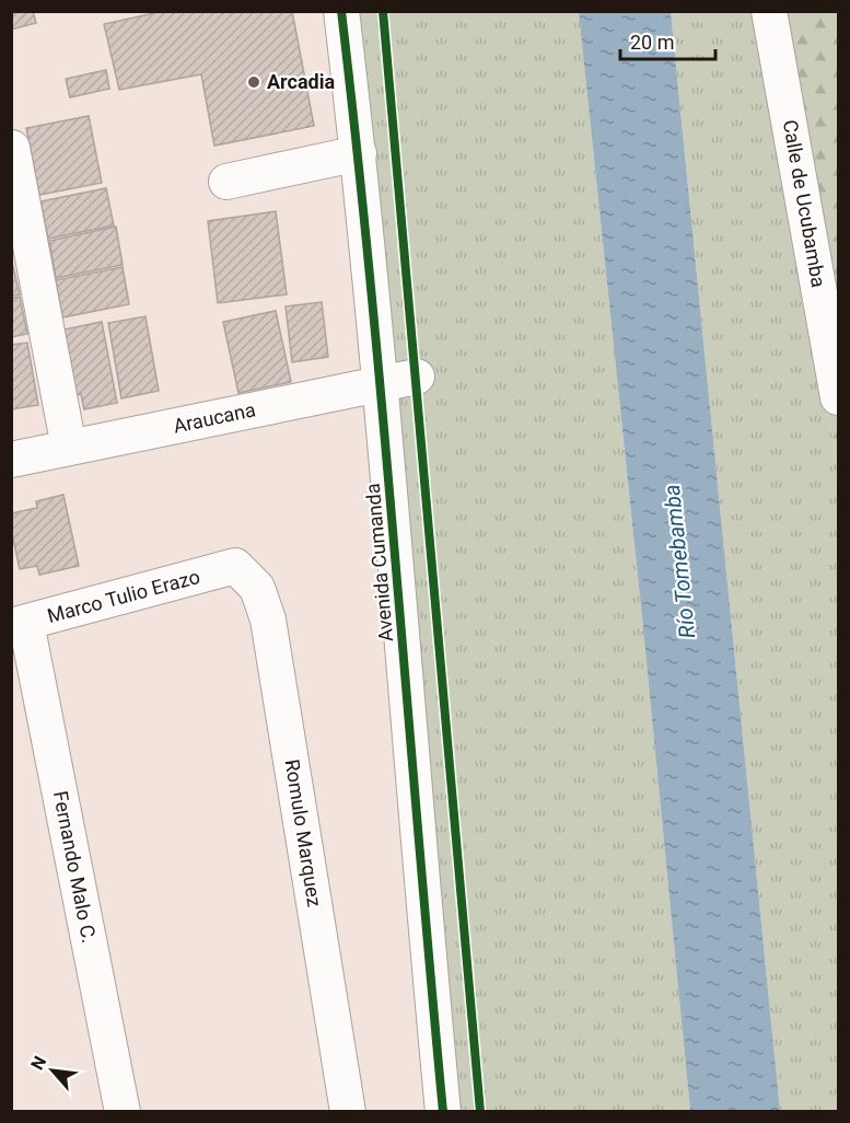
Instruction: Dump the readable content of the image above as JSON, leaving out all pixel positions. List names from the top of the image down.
{
  "streets": {
    "street": [
      "Calle de Ucubamba",
      "Araucana",
      "Avenida Cumanda",
      "Marco Tulio Erazo",
      "Romulo Marquez",
      "Fernando Malo C."
    ]
  },
  "crossings": [
    ["Araucana", "Avenida Cumanda"],
    ["Marco Tulio Erazo", "Romulo Marquez"],
    ["Marco Tulio Erazo", "Fernando Malo C."]
  ],
  "water": ["Río Tomebamba"],
  "places": ["Arcadia"],
  "scale_bar": "20 m",
  "north": "top left"
}
